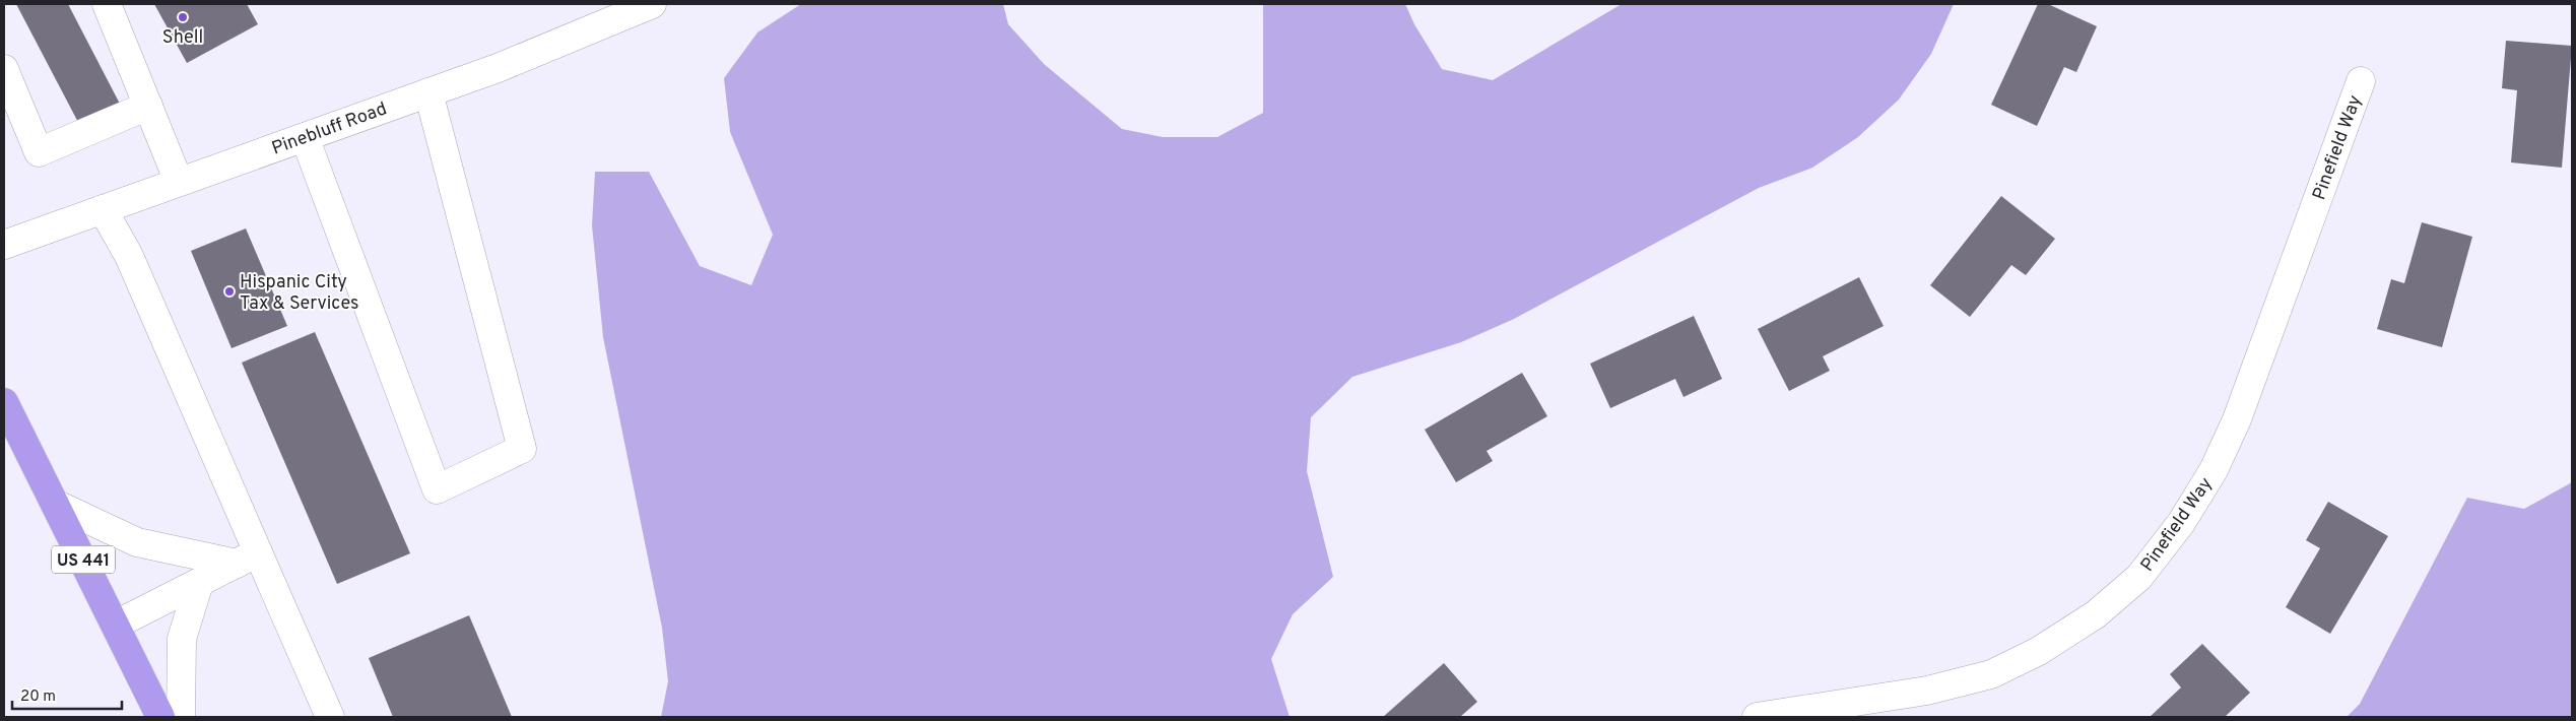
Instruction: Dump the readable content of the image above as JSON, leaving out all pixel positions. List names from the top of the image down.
{
  "streets": {
    "highway": ["US 441"],
    "street": ["Pinebluff Road", "Pinefield Way"]
  },
  "places": ["Shell", "Hispanic City Tax & Services"],
  "scale_bar": "20 m"
}
